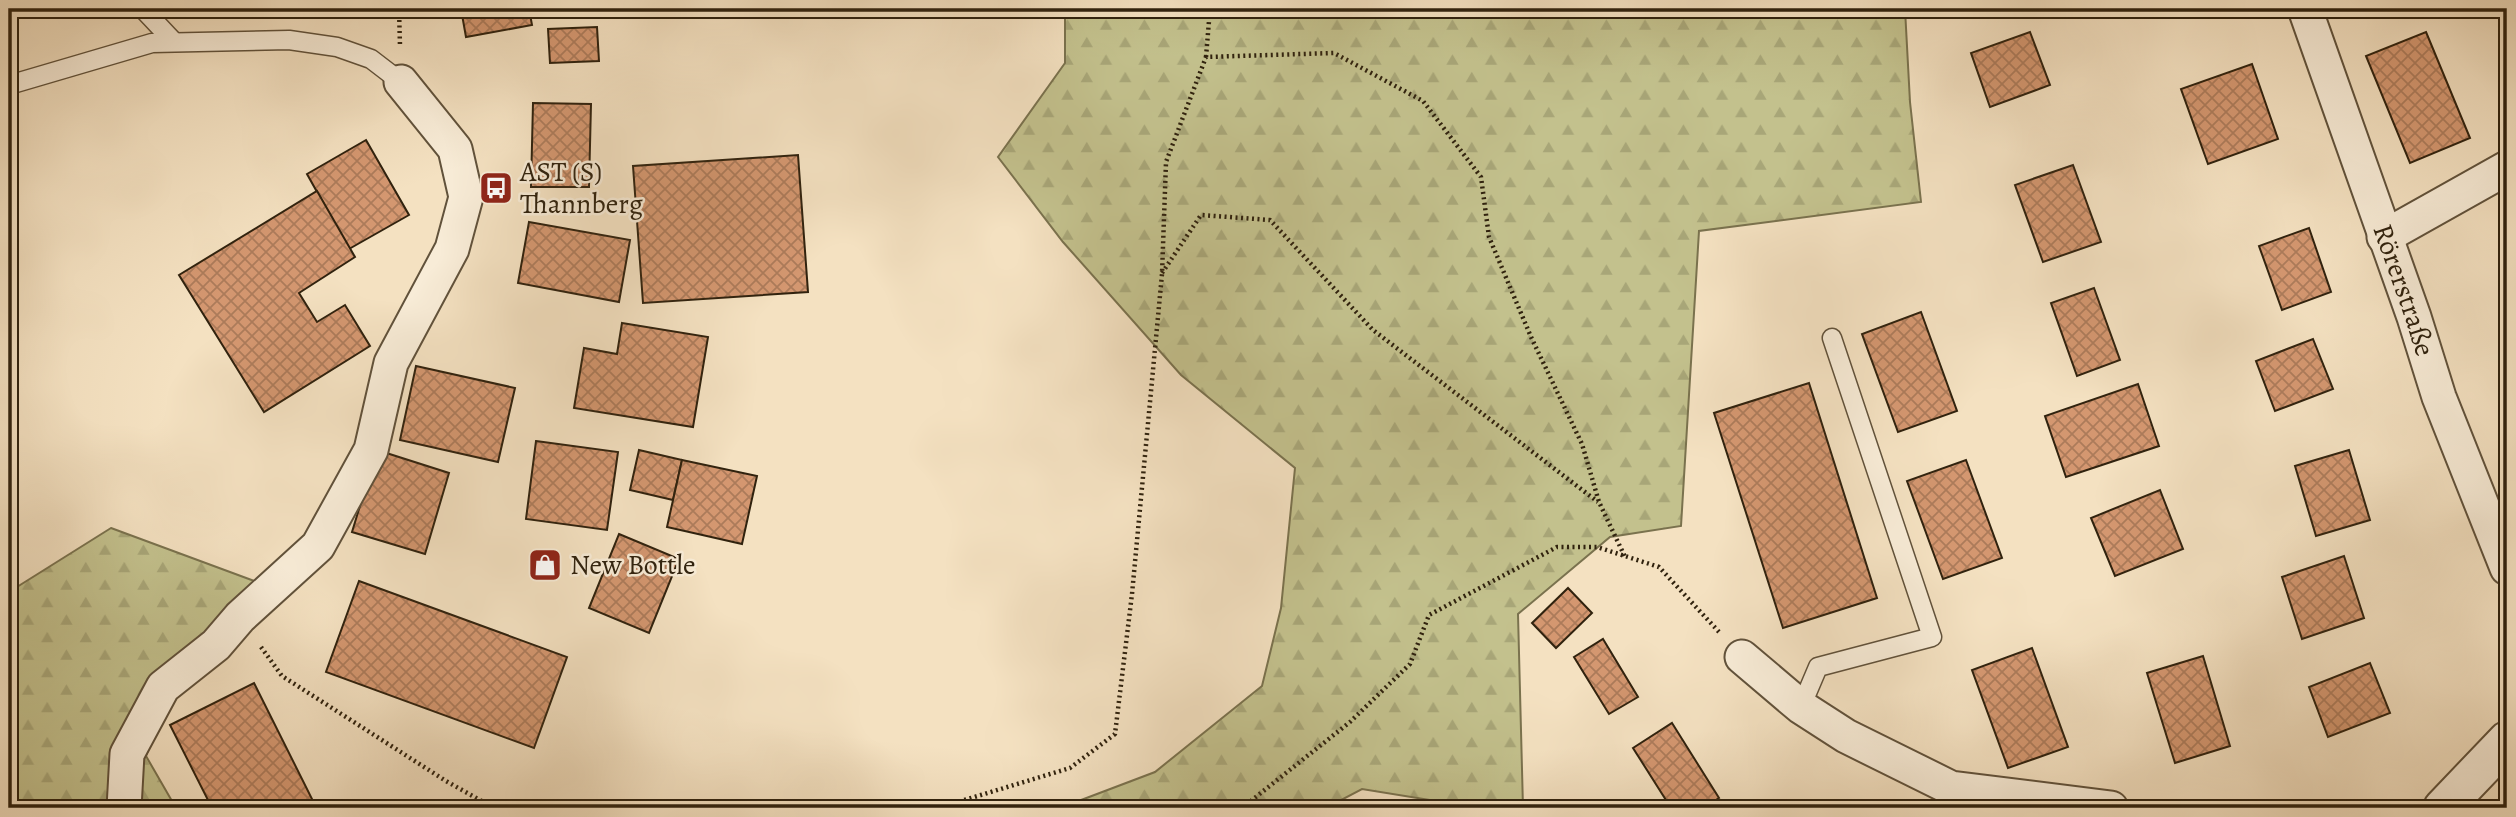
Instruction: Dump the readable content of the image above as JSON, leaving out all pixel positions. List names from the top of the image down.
{
  "streets": {
    "street": ["Rörerstraße"]
  },
  "places": {
    "bus stop": ["AST (S) Thannberg"],
    "shop": ["New Bottle"]
  }
}
